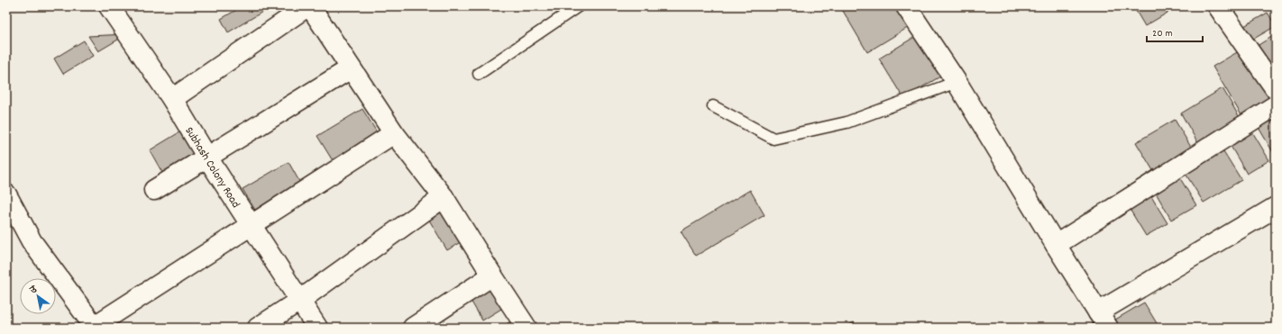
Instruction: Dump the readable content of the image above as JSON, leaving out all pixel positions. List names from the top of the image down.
{
  "streets": {
    "street": ["Subhash Colony Road"]
  },
  "scale_bar": "20 m",
  "north": "top left"
}
